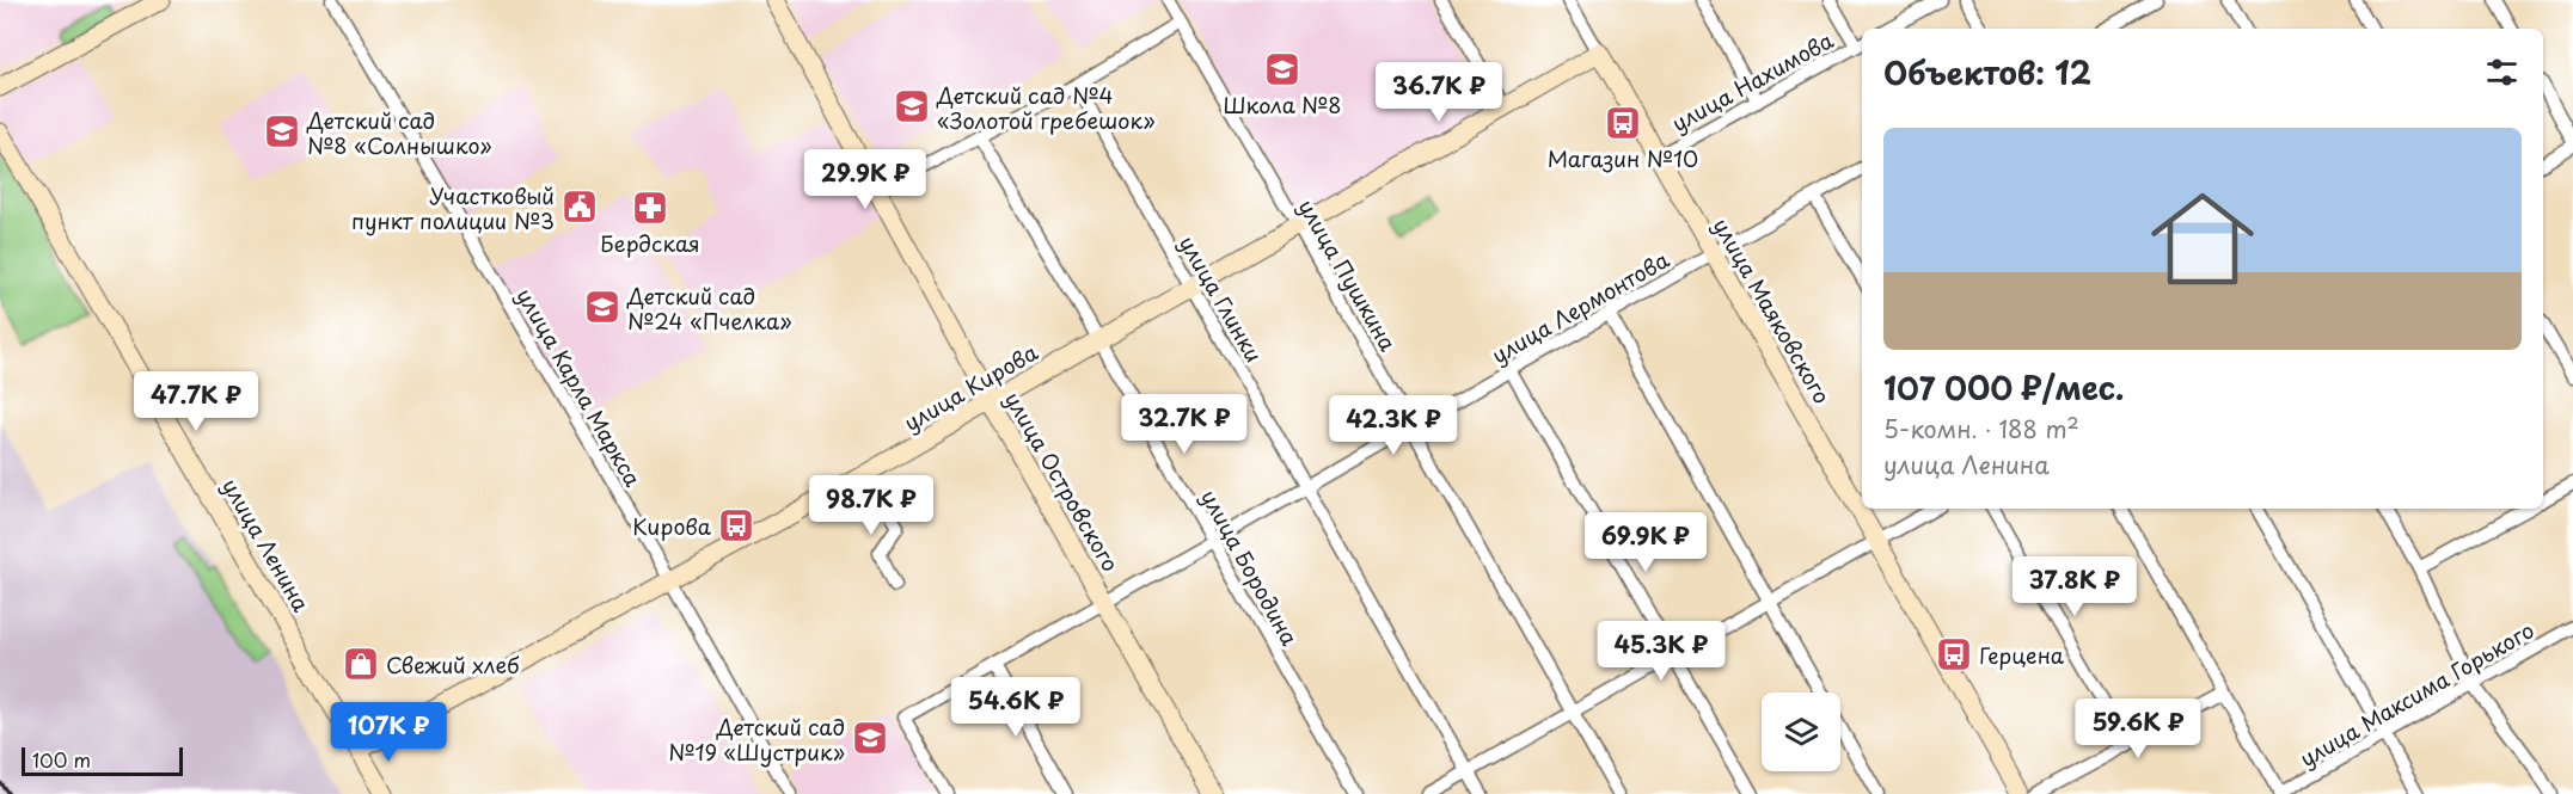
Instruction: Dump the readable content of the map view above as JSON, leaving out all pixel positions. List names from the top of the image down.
{
  "streets": {
    "street": [
      "улица Нахимова",
      "улица Пушкина",
      "улица Глинки",
      "улица Лермонтова",
      "улица Маяковского",
      "улица Карла Маркса",
      "улица Кирова",
      "улица Островского",
      "улица Ленина",
      "улица Бородина",
      "улица Максима Горького"
    ]
  },
  "crossings": [
    ["улица Нахимова", "улица Маяковского"],
    ["улица Пушкина", "улица Лермонтова"],
    ["улица Пушкина", "улица Кирова"],
    ["улица Глинки", "улица Лермонтова"],
    ["улица Глинки", "улица Кирова"],
    ["улица Лермонтова", "улица Маяковского"],
    ["улица Лермонтова", "улица Островского"],
    ["улица Лермонтова", "улица Бородина"],
    ["улица Маяковского", "улица Кирова"],
    ["улица Карла Маркса", "улица Кирова"],
    ["улица Кирова", "улица Островского"],
    ["улица Кирова", "улица Ленина"],
    ["улица Кирова", "улица Бородина"]
  ],
  "places": {
    "school or university": [
      "Школа №8",
      "Детский сад №4 «Золотой гребешок»",
      "Детский сад №8 «Солнышко»",
      "Детский сад №24 «Пчелка»",
      "Детский сад №19 «Шустрик»"
    ],
    "bus stop": ["Магазин №10", "Кирова", "Герцена"],
    "public building": ["Участковый пункт полиции №3"],
    "pharmacy": ["Бердская"],
    "shop": ["Свежий хлеб"]
  },
  "scale_bar": "100 m",
  "page": {
    "heading": "Объектов: 12",
    "price": [
      "36.7K ₽",
      "29.9K ₽",
      "47.7K ₽",
      "32.7K ₽",
      "42.3K ₽",
      "98.7K ₽",
      "69.9K ₽",
      "37.8K ₽",
      "45.3K ₽",
      "54.6K ₽",
      "59.6K ₽",
      "107K ₽"
    ],
    "list": [
      {
        "name": "107 000 ₽/мес.",
        "note": "5-комн. · 188 m² · улица Ленина"
      }
    ],
    "scale": "100 m"
  }
}
